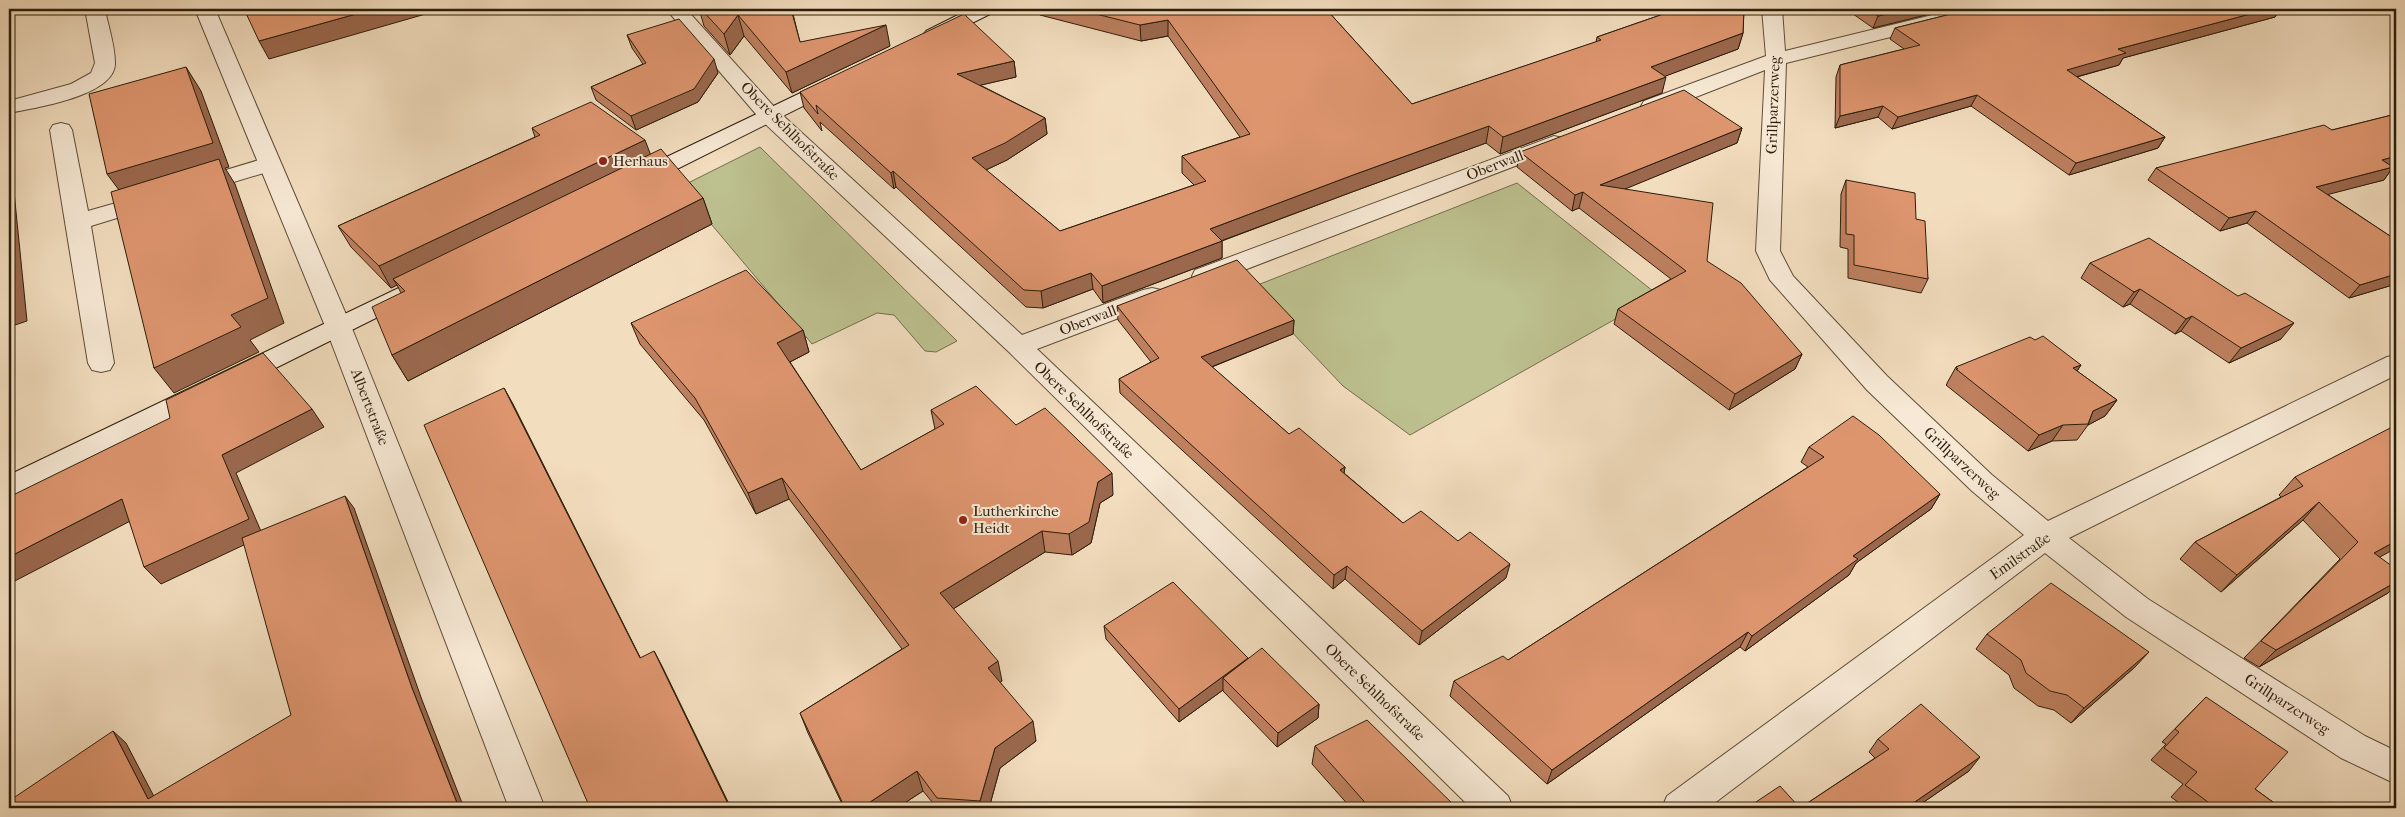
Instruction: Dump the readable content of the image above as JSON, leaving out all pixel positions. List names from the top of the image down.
{
  "streets": {
    "street": [
      "Grillparzerweg",
      "Obere Sehlhofstraße",
      "Oberwall",
      "Albertstraße",
      "Emilstraße"
    ]
  },
  "crossings": [
    ["Grillparzerweg", "Emilstraße"],
    ["Obere Sehlhofstraße", "Oberwall"]
  ],
  "places": ["Herhaus", "Lutherkirche Heidt"]
}
